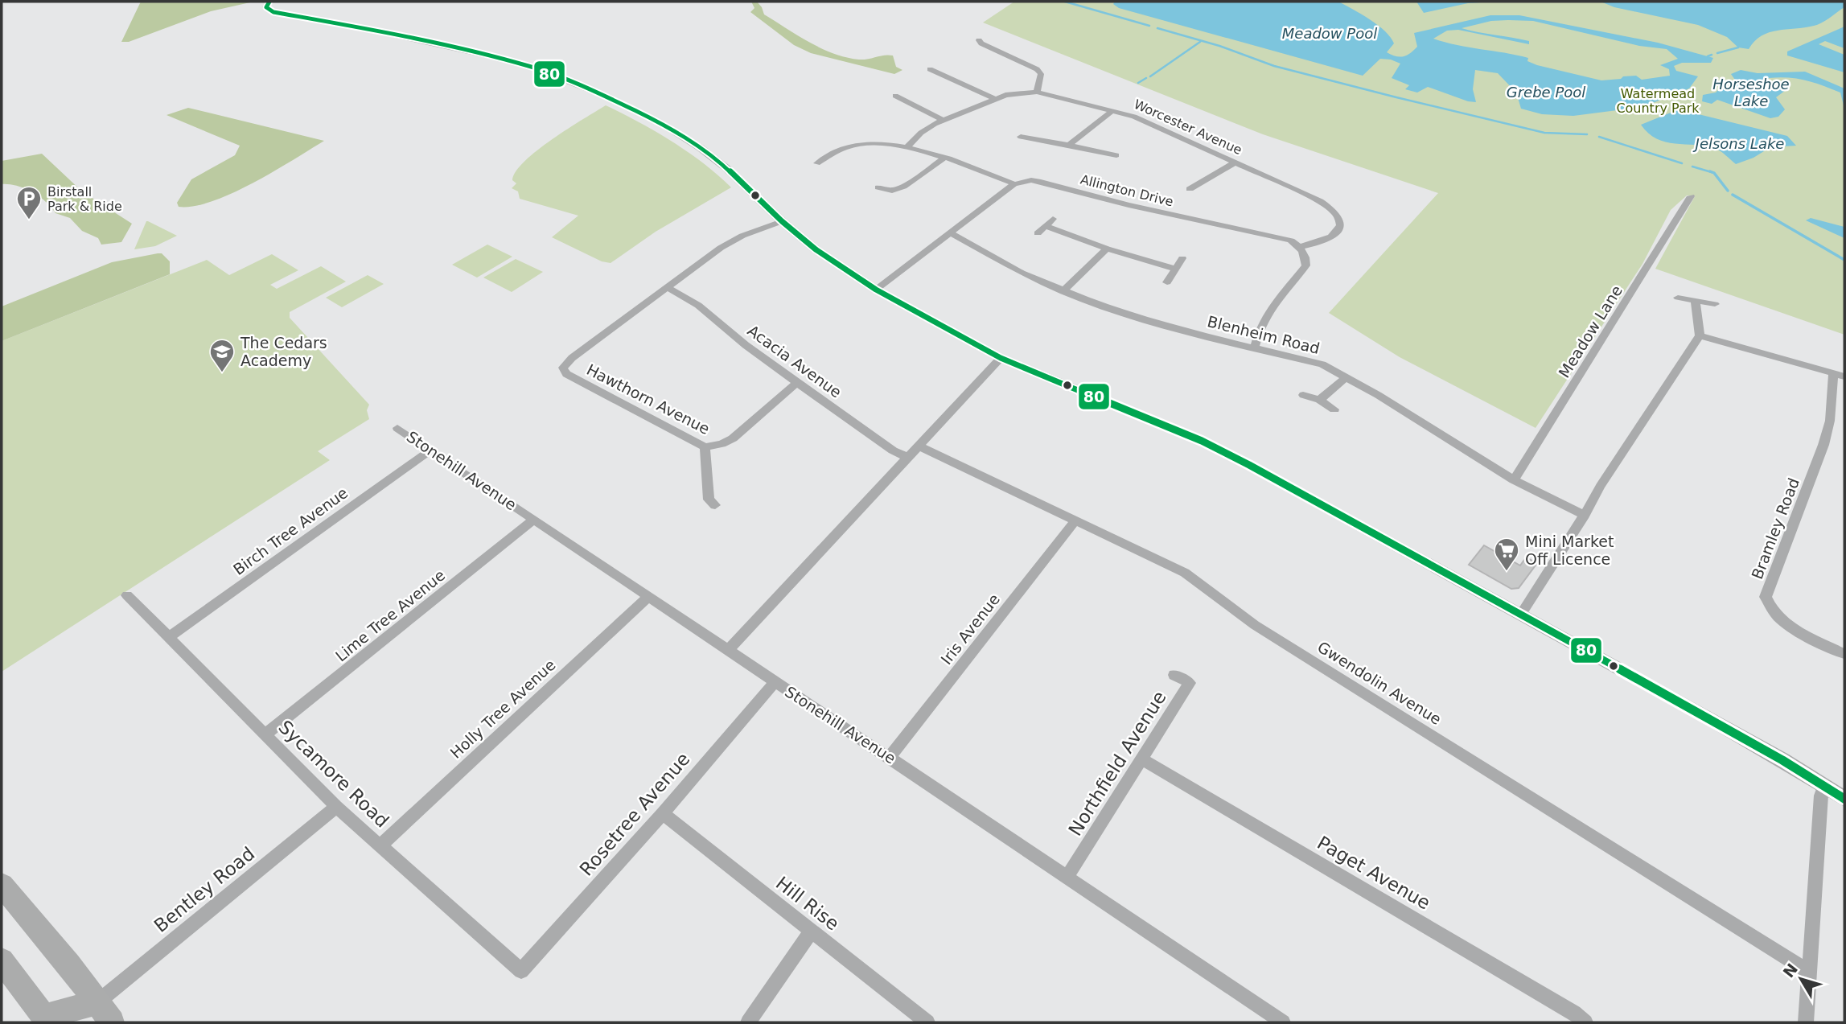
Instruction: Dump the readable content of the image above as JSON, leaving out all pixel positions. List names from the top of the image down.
{
  "streets": {
    "street": [
      "Worcester Avenue",
      "Allington Drive",
      "Meadow Lane",
      "Blenheim Road",
      "Acacia Avenue",
      "Hawthorn Avenue",
      "Stonehill Avenue",
      "Bramley Road",
      "Birch Tree Avenue",
      "Lime Tree Avenue",
      "Iris Avenue",
      "Gwendolin Avenue",
      "Holly Tree Avenue",
      "Northfield Avenue",
      "Sycamore Road",
      "Rosetree Avenue",
      "Paget Avenue",
      "Bentley Road",
      "Hill Rise"
    ]
  },
  "crossings": [
    ["Worcester Avenue", "Allington Drive"],
    ["Meadow Lane", "Blenheim Road"],
    ["Acacia Avenue", "Hawthorn Avenue"],
    ["Stonehill Avenue", "Birch Tree Avenue"],
    ["Stonehill Avenue", "Lime Tree Avenue"],
    ["Stonehill Avenue", "Iris Avenue"],
    ["Stonehill Avenue", "Holly Tree Avenue"],
    ["Stonehill Avenue", "Northfield Avenue"],
    ["Stonehill Avenue", "Rosetree Avenue"],
    ["Birch Tree Avenue", "Sycamore Road"],
    ["Lime Tree Avenue", "Sycamore Road"],
    ["Iris Avenue", "Gwendolin Avenue"],
    ["Holly Tree Avenue", "Sycamore Road"],
    ["Northfield Avenue", "Paget Avenue"],
    ["Sycamore Road", "Rosetree Avenue"],
    ["Sycamore Road", "Bentley Road"],
    ["Rosetree Avenue", "Hill Rise"]
  ],
  "water": [
    "Meadow Pool",
    "Horseshoe Lake",
    "Grebe Pool",
    "Jelsons Lake"
  ],
  "parks": ["Watermead Country Park"],
  "places": {
    "parking": ["Birstall Park & Ride"],
    "school or university": ["The Cedars Academy"],
    "supermarket": ["Mini Market Off Licence"]
  },
  "lines": ["transit line 80"],
  "north": "top left"
}
